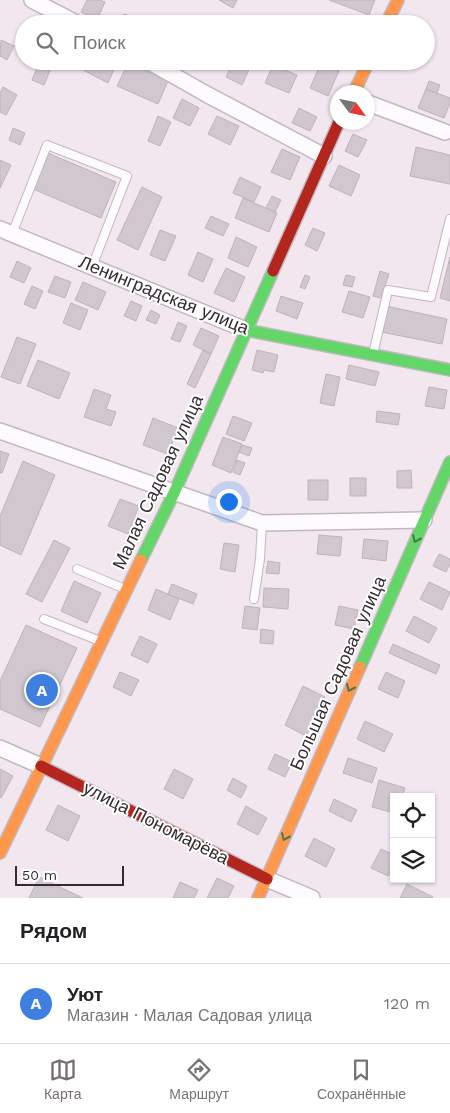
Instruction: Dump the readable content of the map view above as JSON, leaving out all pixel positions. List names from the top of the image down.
{
  "streets": {
    "main road": [
      "Ленинградская улица",
      "Малая Садовая улица",
      "Большая Садовая улица",
      "улица Пономарёва"
    ]
  },
  "crossings": [
    ["Ленинградская улица", "Малая Садовая улица"],
    ["Малая Садовая улица", "улица Пономарёва"],
    ["Большая Садовая улица", "улица Пономарёва"]
  ],
  "one_way": ["Большая Садовая улица"],
  "scale_bar": "50 m",
  "north": "bottom right",
  "page": {
    "search": "Поиск",
    "pins": "A",
    "scale": "50 m",
    "heading": "Рядом",
    "list": [
      {
        "mark": "A",
        "name": "Уют",
        "note": "Магазин · Малая Садовая улица",
        "value": "120 m"
      }
    ],
    "nav": ["Карта", "Маршрут", "Сохранённые"]
  }
}
